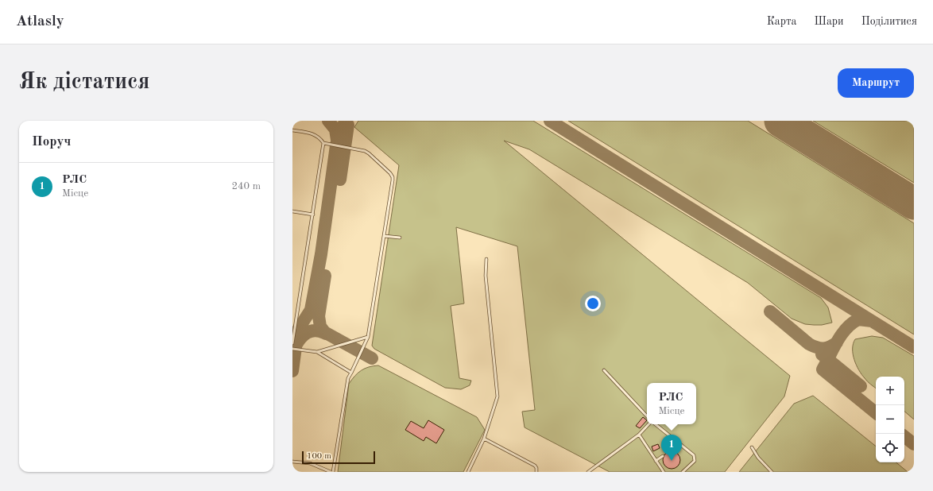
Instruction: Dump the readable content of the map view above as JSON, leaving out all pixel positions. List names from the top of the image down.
{
  "scale_bar": "100 m",
  "page": {
    "header": "Atlasly",
    "nav": ["Карта", "Шари", "Поділитися"],
    "buttons": "Маршрут",
    "title": "Як дістатися",
    "heading": "Поруч",
    "list": [
      {
        "mark": "1",
        "name": "РЛС",
        "note": "Місце",
        "value": "240 m"
      }
    ],
    "map_buttons": ["+", "−"],
    "popup": ["РЛС", "Місце"],
    "pins": "1",
    "scale": "100 m"
  }
}
